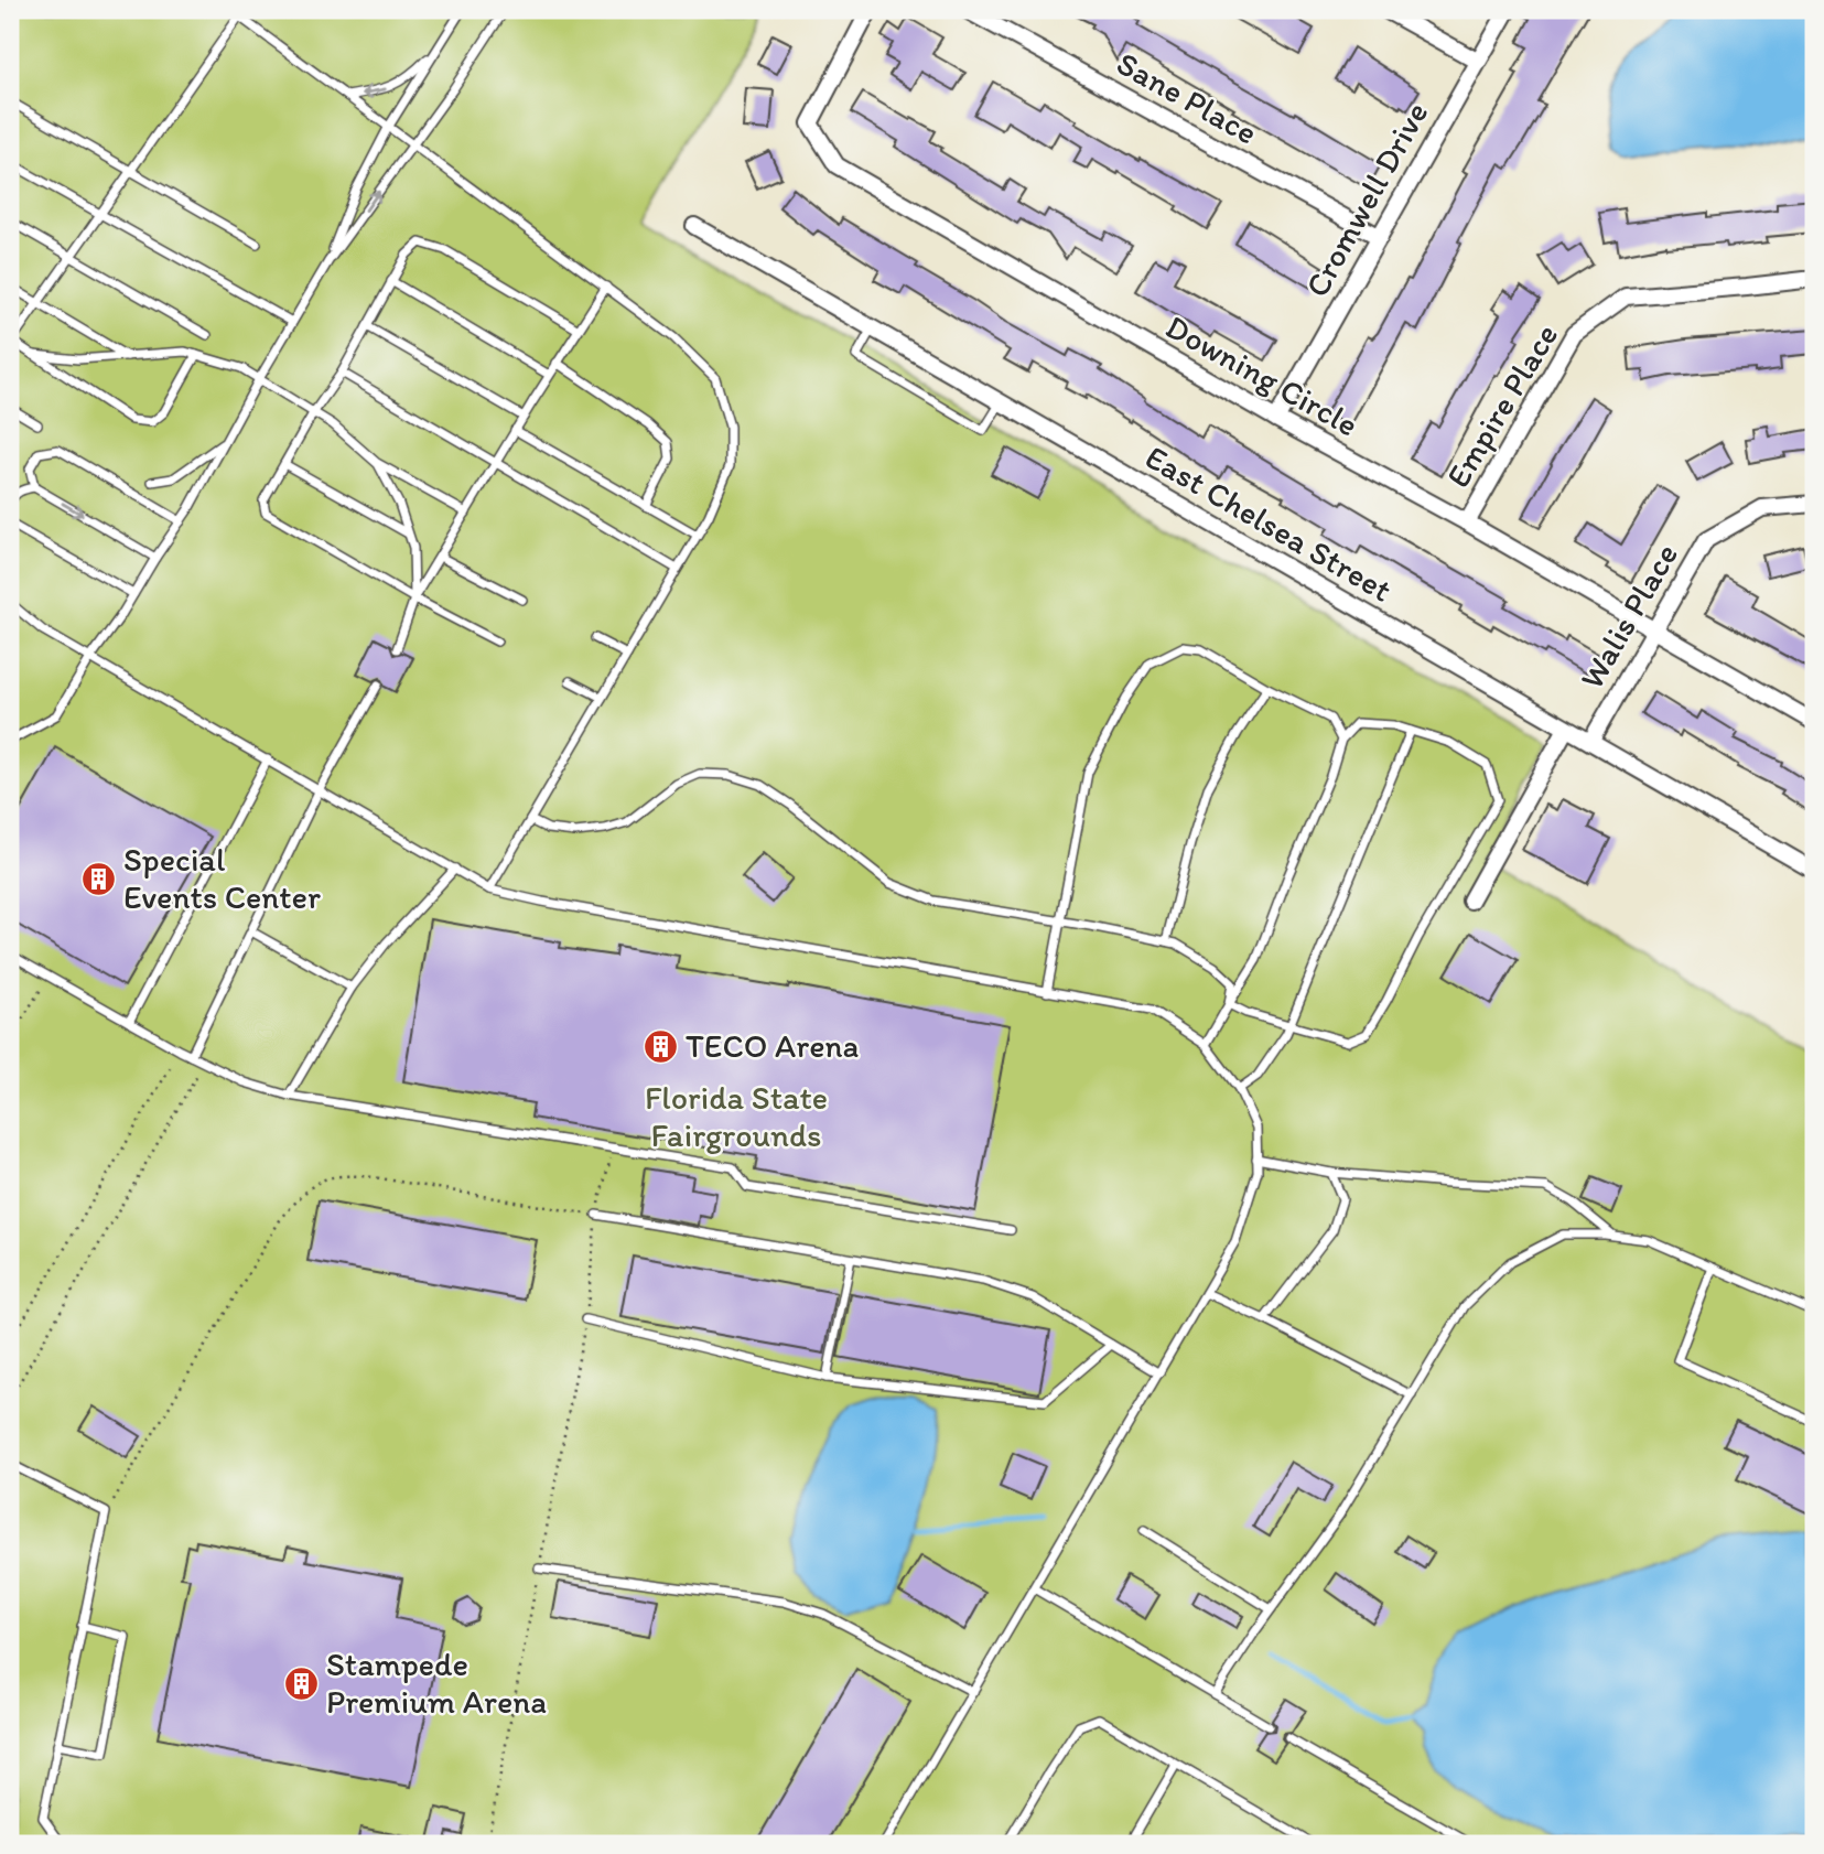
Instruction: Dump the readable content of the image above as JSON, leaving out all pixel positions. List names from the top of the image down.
{
  "streets": {
    "street": [
      "Sane Place",
      "Cromwell Drive",
      "Downing Circle",
      "Empire Place",
      "East Chelsea Street",
      "Walis Place"
    ]
  },
  "crossings": [
    ["Sane Place", "Cromwell Drive"],
    ["Cromwell Drive", "Downing Circle"],
    ["Downing Circle", "Empire Place"],
    ["Downing Circle", "Walis Place"],
    ["East Chelsea Street", "Walis Place"]
  ],
  "parks": ["Florida State Fairgrounds"],
  "places": {
    "building": ["Special Events Center", "TECO Arena", "Stampede Premium Arena"]
  }
}
